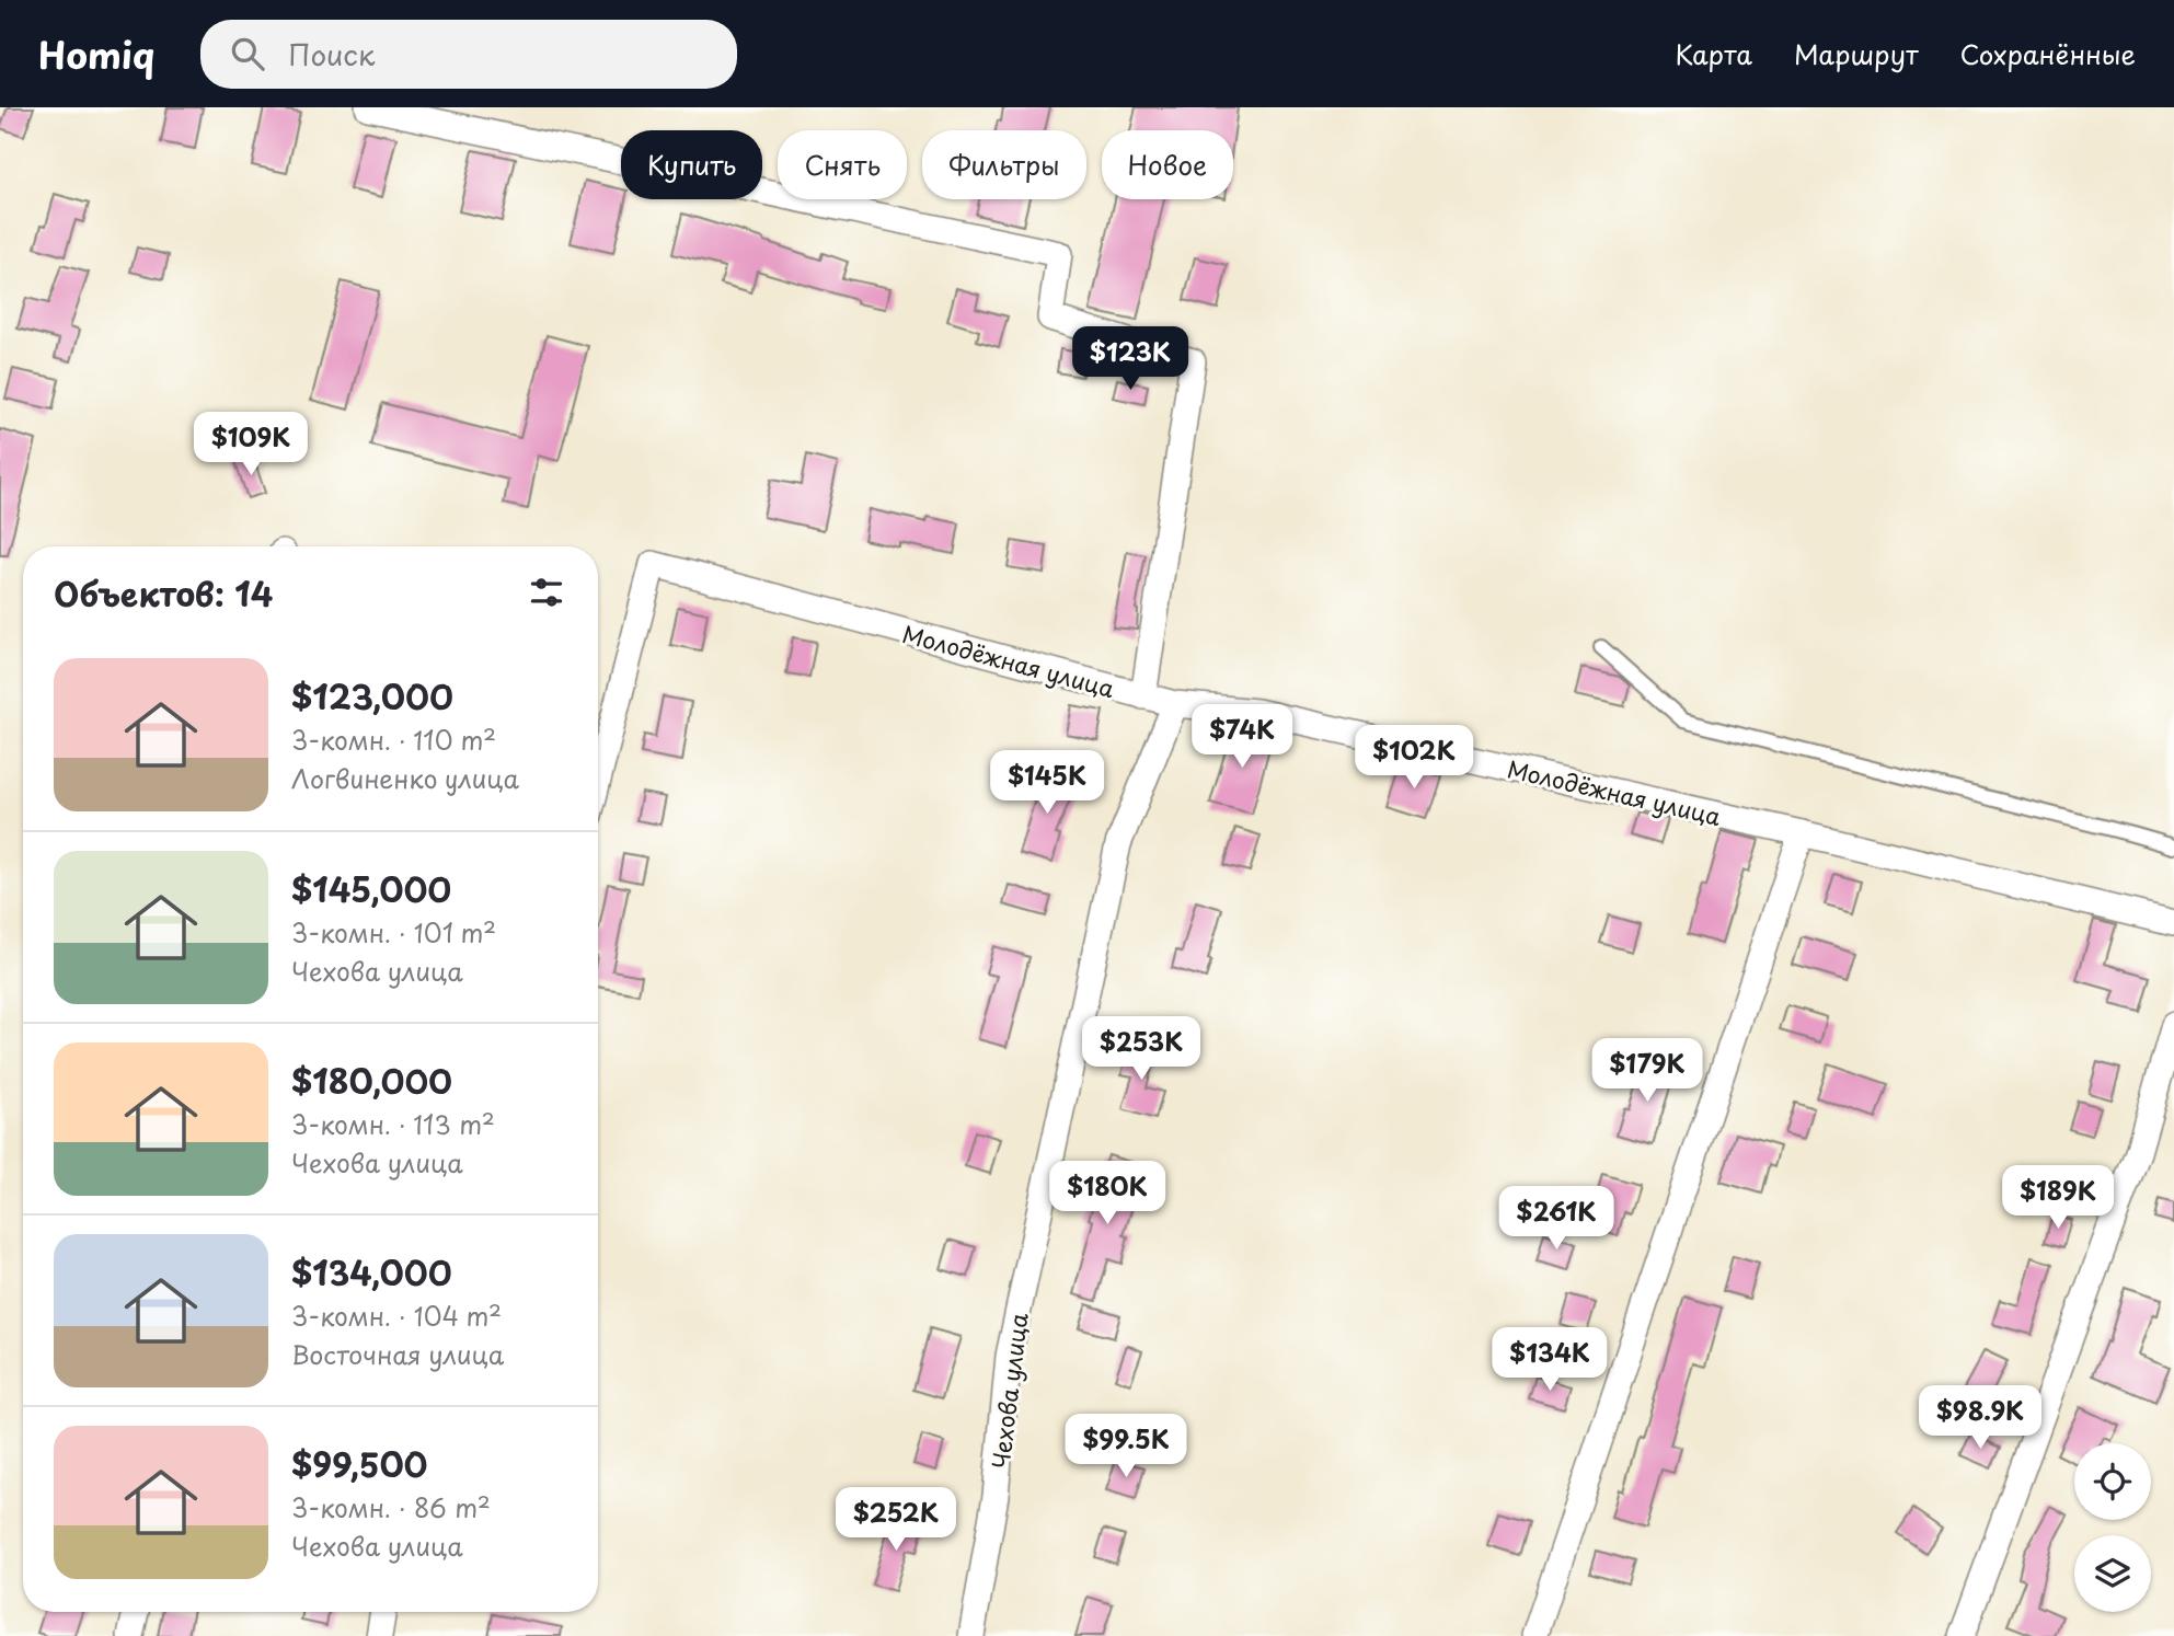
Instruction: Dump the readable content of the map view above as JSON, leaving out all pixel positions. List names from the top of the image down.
{
  "streets": {
    "street": ["Молодёжная улица", "Чехова улица"]
  },
  "crossings": [
    ["Молодёжная улица", "Чехова улица"]
  ],
  "page": {
    "header": "Homiq",
    "search": "Поиск",
    "nav": ["Карта", "Маршрут", "Сохранённые"],
    "chip": [
      "Купить",
      "Снять",
      "Фильтры",
      "Новое"
    ],
    "price": [
      "$123K",
      "$109K",
      "$74K",
      "$102K",
      "$145K",
      "$253K",
      "$179K",
      "$180K",
      "$189K",
      "$261K",
      "$134K",
      "$98.9K",
      "$99.5K",
      "$252K"
    ],
    "heading": "Объектов: 14",
    "list": [
      {
        "name": "$123,000",
        "note": "3-комн. · 110 m² · Логвиненко улица"
      },
      {
        "name": "$145,000",
        "note": "3-комн. · 101 m² · Чехова улица"
      },
      {
        "name": "$180,000",
        "note": "3-комн. · 113 m² · Чехова улица"
      },
      {
        "name": "$134,000",
        "note": "3-комн. · 104 m² · Восточная улица"
      },
      {
        "name": "$99,500",
        "note": "3-комн. · 86 m² · Чехова улица"
      }
    ]
  }
}
